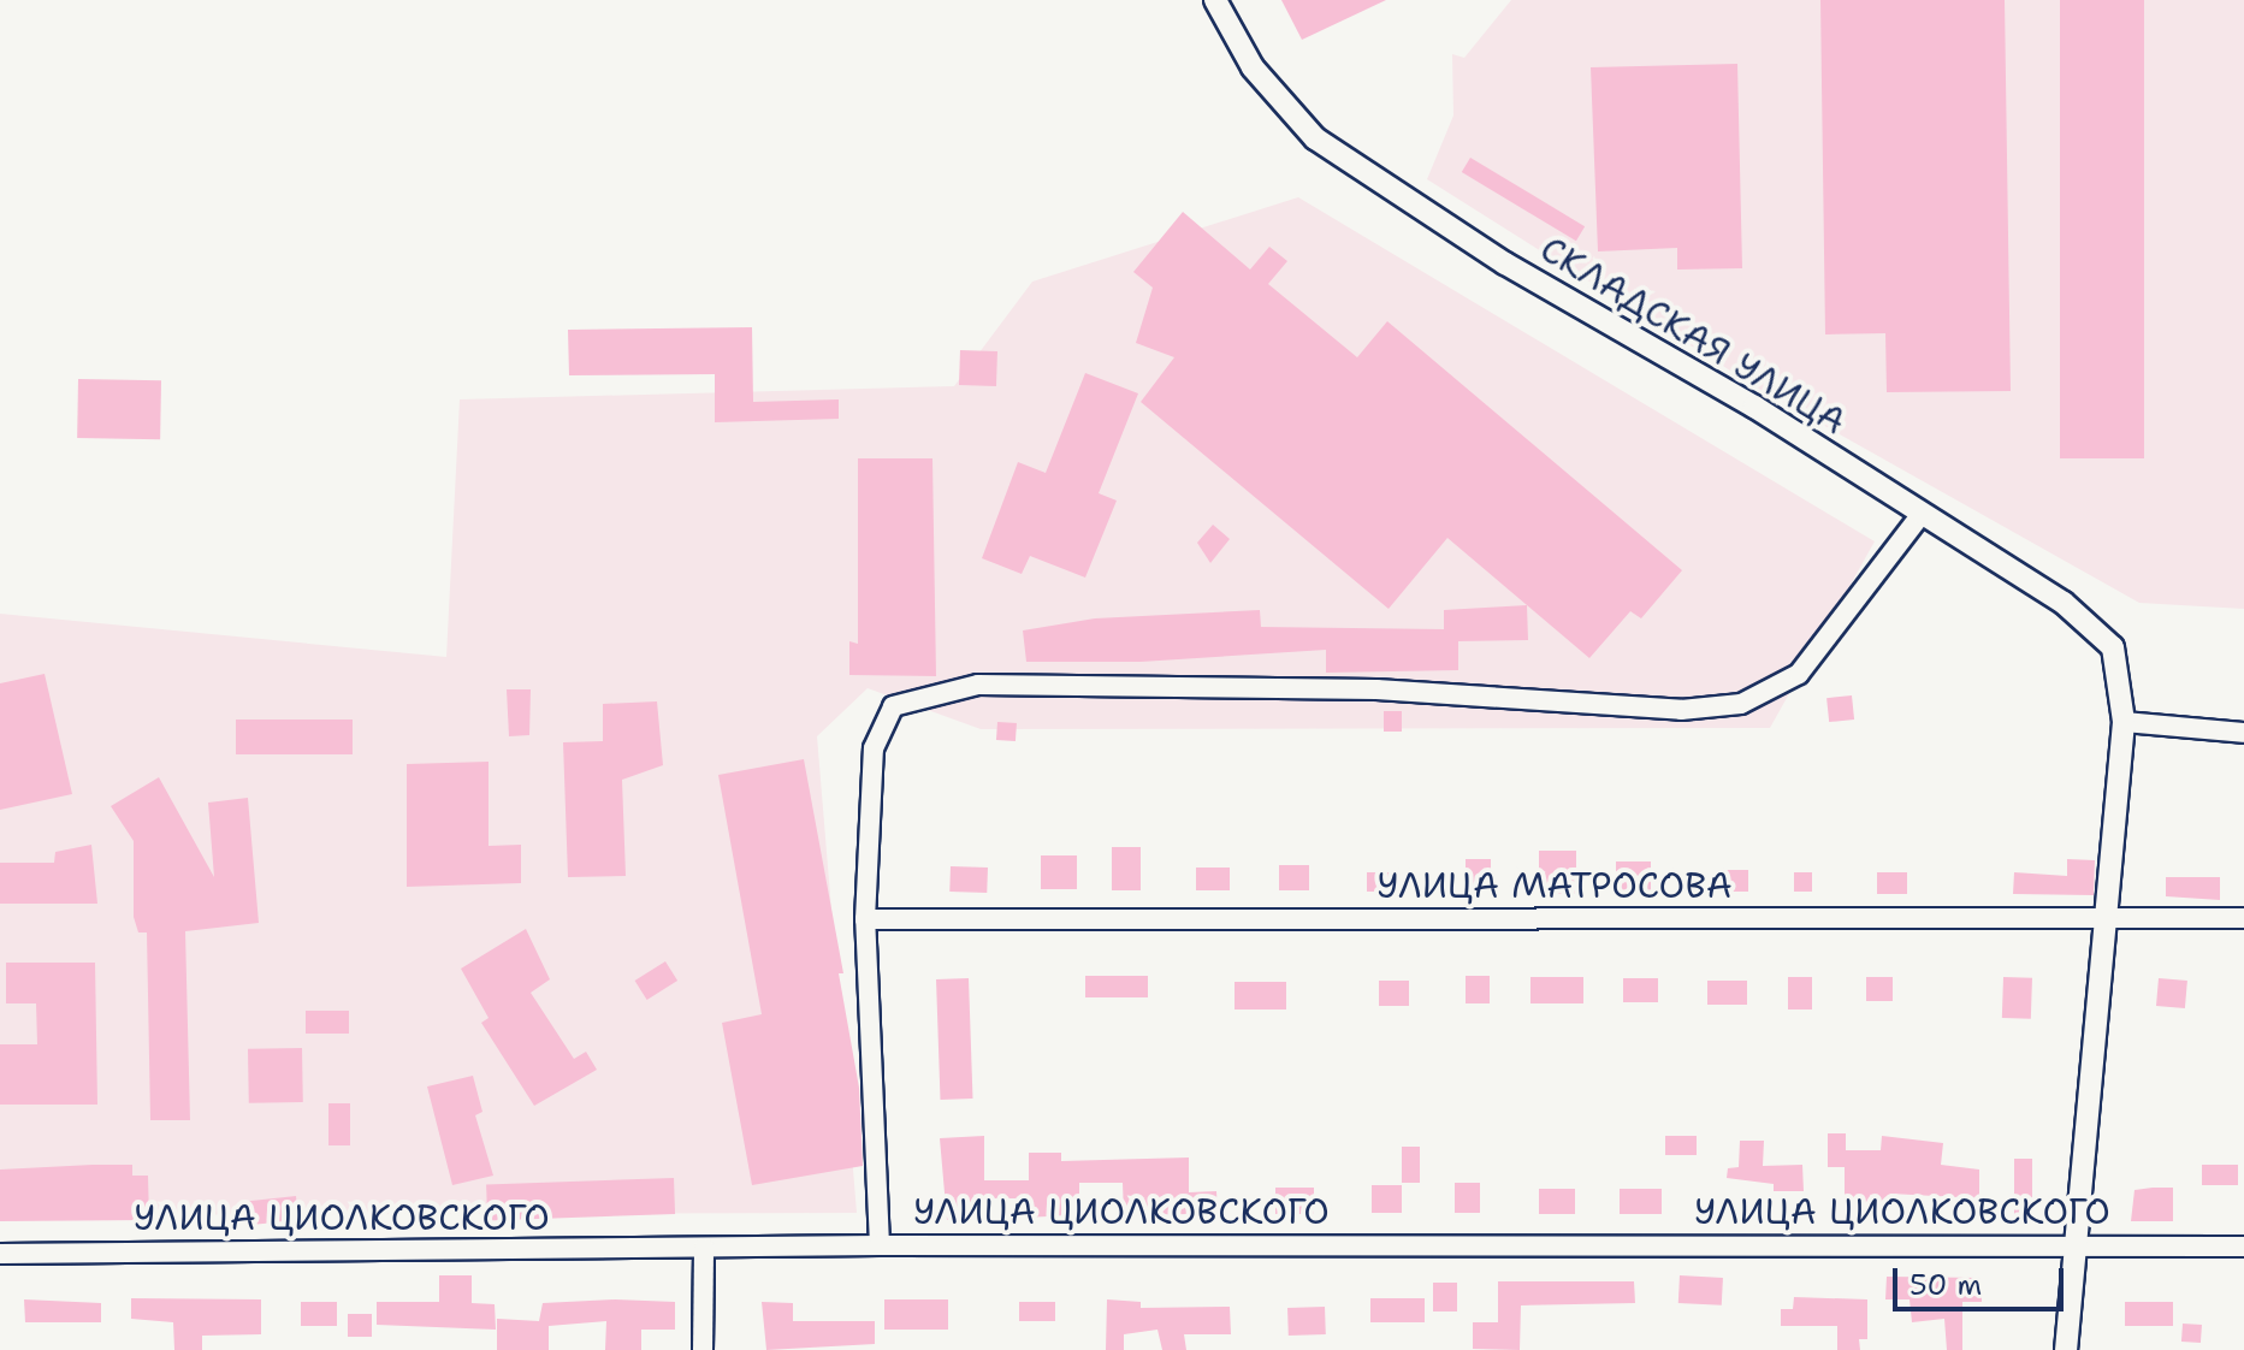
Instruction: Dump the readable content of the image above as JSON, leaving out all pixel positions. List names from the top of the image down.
{
  "streets": {
    "street": ["СКЛАДСКАЯ УЛИЦА", "УЛИЦА МАТРОСОВА", "УЛИЦА ЦИОЛКОВСКОГО"]
  },
  "crossings": [
    ["СКЛАДСКАЯ УЛИЦА", "УЛИЦА МАТРОСОВА"],
    ["СКЛАДСКАЯ УЛИЦА", "УЛИЦА ЦИОЛКОВСКОГО"]
  ],
  "scale_bar": "50 m"
}
